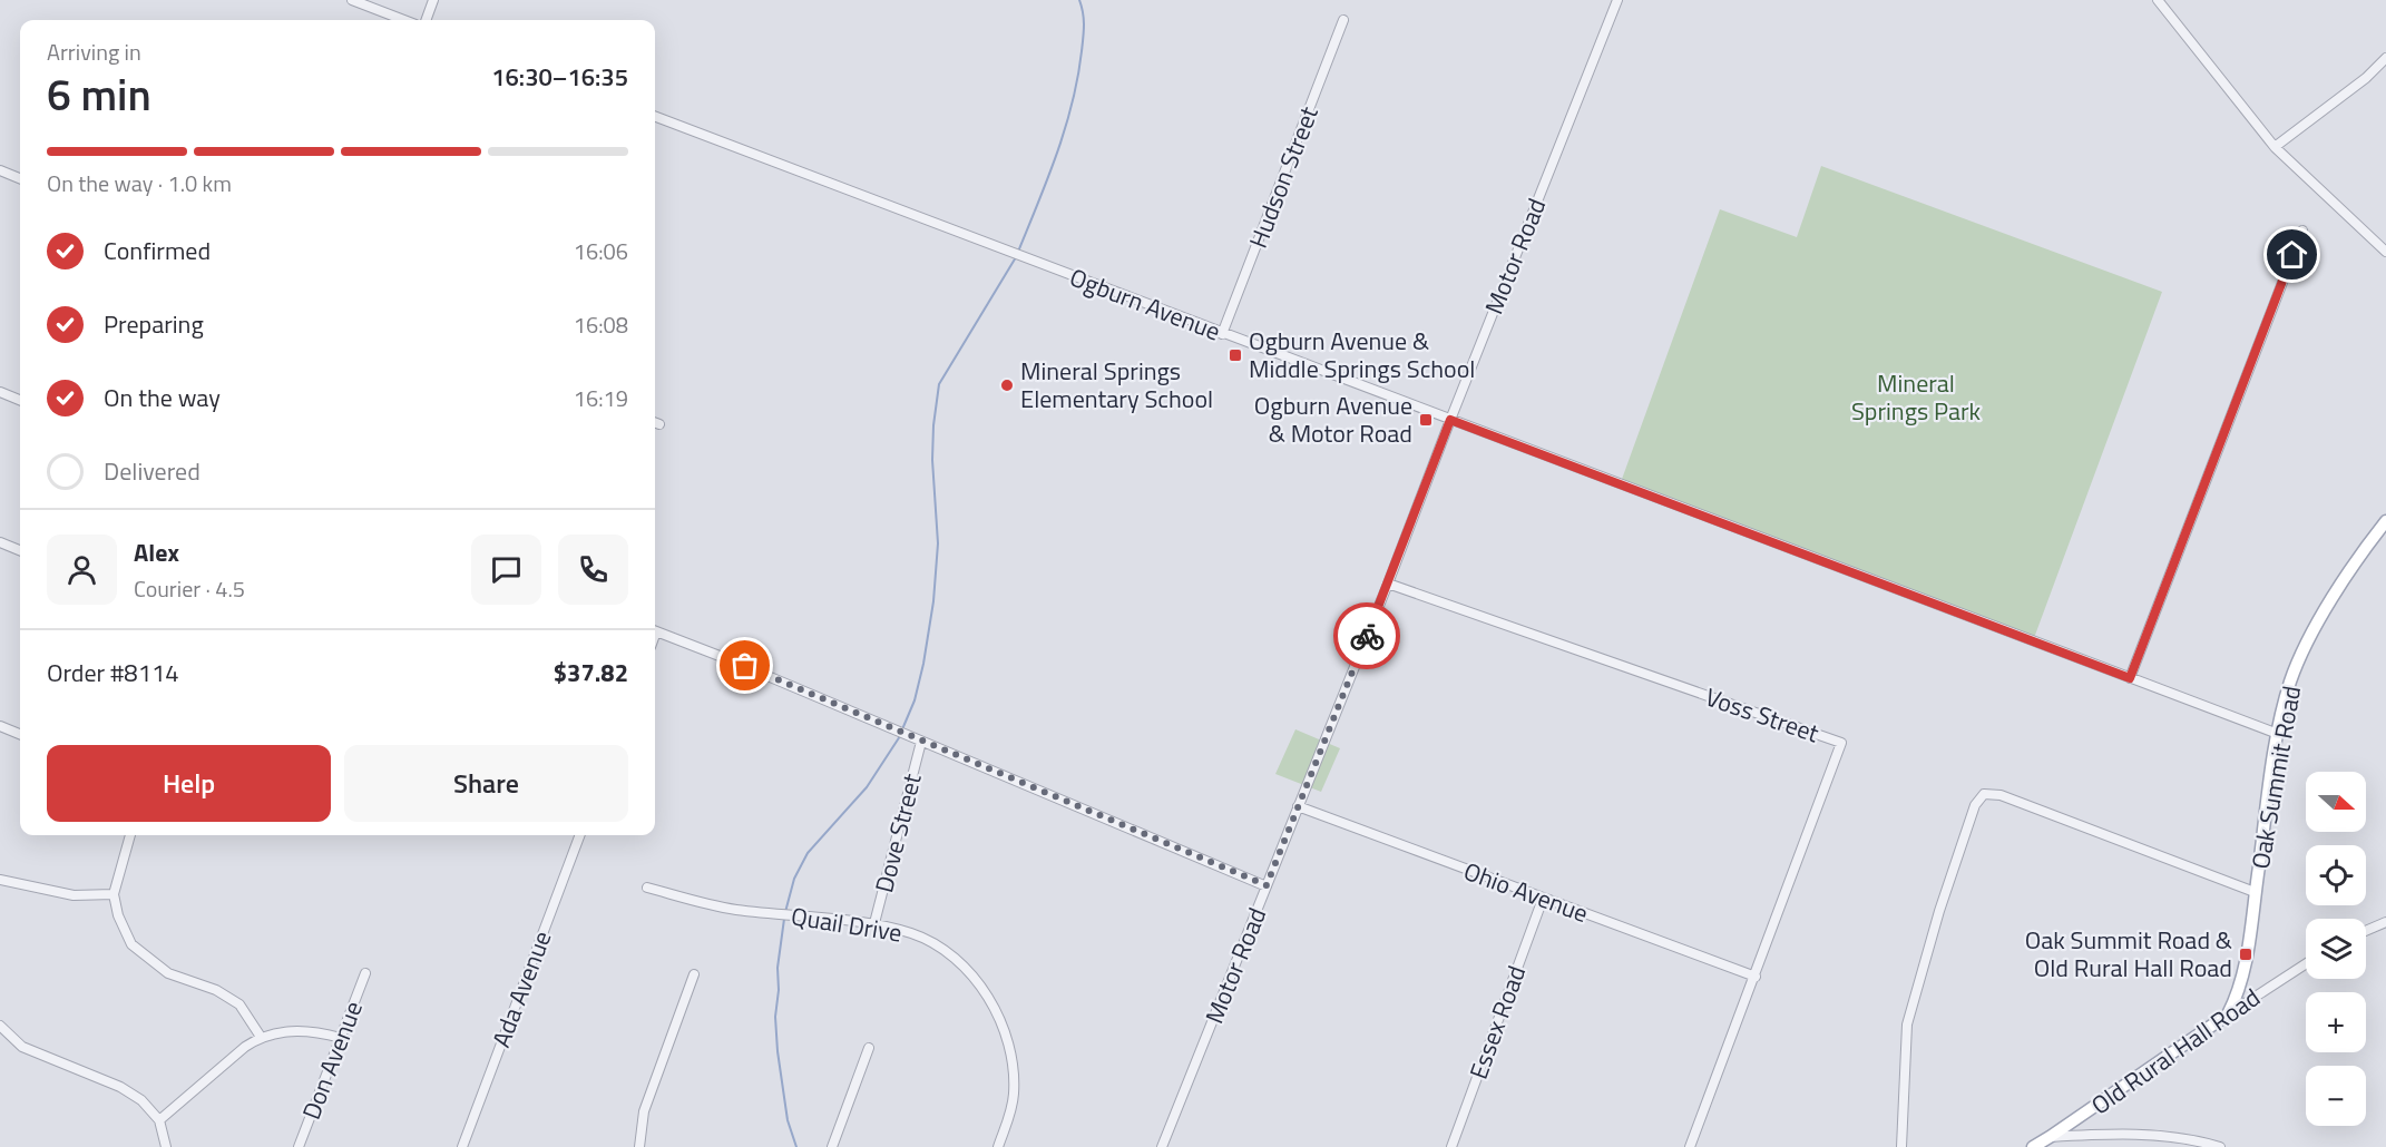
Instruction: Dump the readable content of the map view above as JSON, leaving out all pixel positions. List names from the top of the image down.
{
  "streets": {
    "main road": ["Oak Summit Road", "Old Rural Hall Road"],
    "street": [
      "Hudson Street",
      "Motor Road",
      "Ogburn Avenue",
      "Voss Street",
      "Dove Street",
      "Ohio Avenue",
      "Quail Drive",
      "Ada Avenue",
      "Essex Road",
      "Don Avenue"
    ]
  },
  "crossings": [
    ["Hudson Street", "Ogburn Avenue"],
    ["Motor Road", "Ogburn Avenue"],
    ["Motor Road", "Voss Street"],
    ["Motor Road", "Ohio Avenue"],
    ["Ogburn Avenue", "Oak Summit Road"],
    ["Voss Street", "Ohio Avenue"],
    ["Oak Summit Road", "Old Rural Hall Road"],
    ["Dove Street", "Quail Drive"],
    ["Ohio Avenue", "Essex Road"]
  ],
  "parks": ["Mineral Springs Park"],
  "places": {
    "transit": ["Ogburn Avenue & Middle Springs School", "Ogburn Avenue & Motor Road", "Oak Summit Road & Old Rural Hall Road"],
    "other": ["Mineral Springs Elementary School"]
  },
  "north": "right",
  "page": {
    "heading": ["6 min", "Arriving in", "16:30–16:35"],
    "panel": [
      "Alex",
      "Courier · 4.5",
      "Order #8114",
      "$37.82"
    ],
    "bar": "On the way · 1.0 km",
    "list": [
      ["Confirmed", "16:06"],
      ["Preparing", "16:08"],
      ["On the way", "16:19"],
      "Delivered"
    ],
    "buttons": ["Help", "Share"],
    "map_buttons": ["+", "−"]
  }
}
